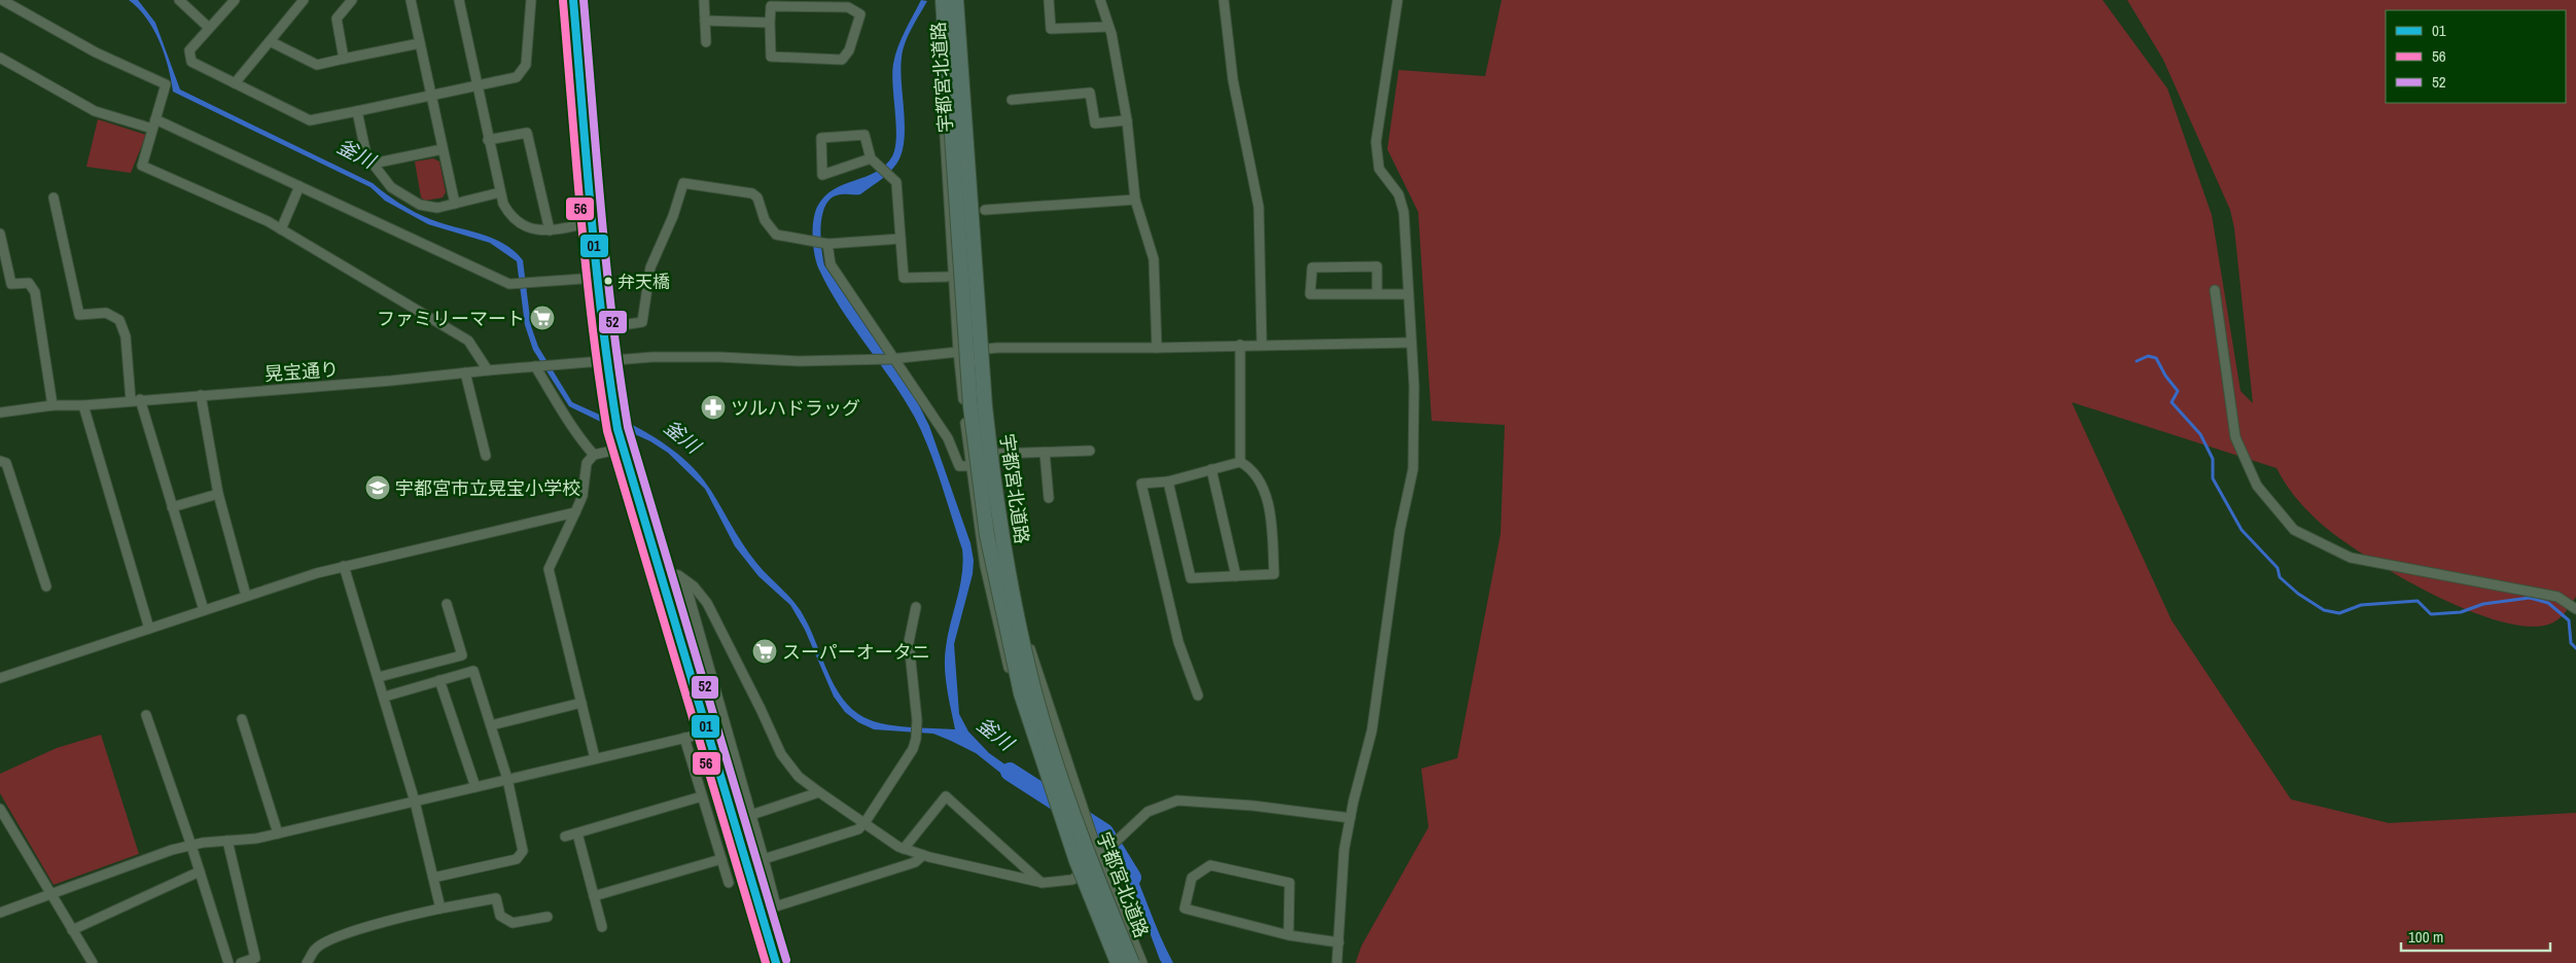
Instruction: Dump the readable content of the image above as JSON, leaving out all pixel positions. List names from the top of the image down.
{
  "streets": {
    "highway": ["宇都宮北道路"],
    "street": ["晃宝通り"]
  },
  "water": ["釜川"],
  "places": {
    "other": ["弁天橋"],
    "supermarket": ["ファミリーマート", "スーパーオータニ"],
    "pharmacy": ["ツルハドラッグ"],
    "school or university": ["宇都宮市立晃宝小学校"]
  },
  "lines": ["transit line 01", "transit line 52", "transit line 56"],
  "legend": ["01", "56", "52"],
  "scale_bar": "100 m"
}
